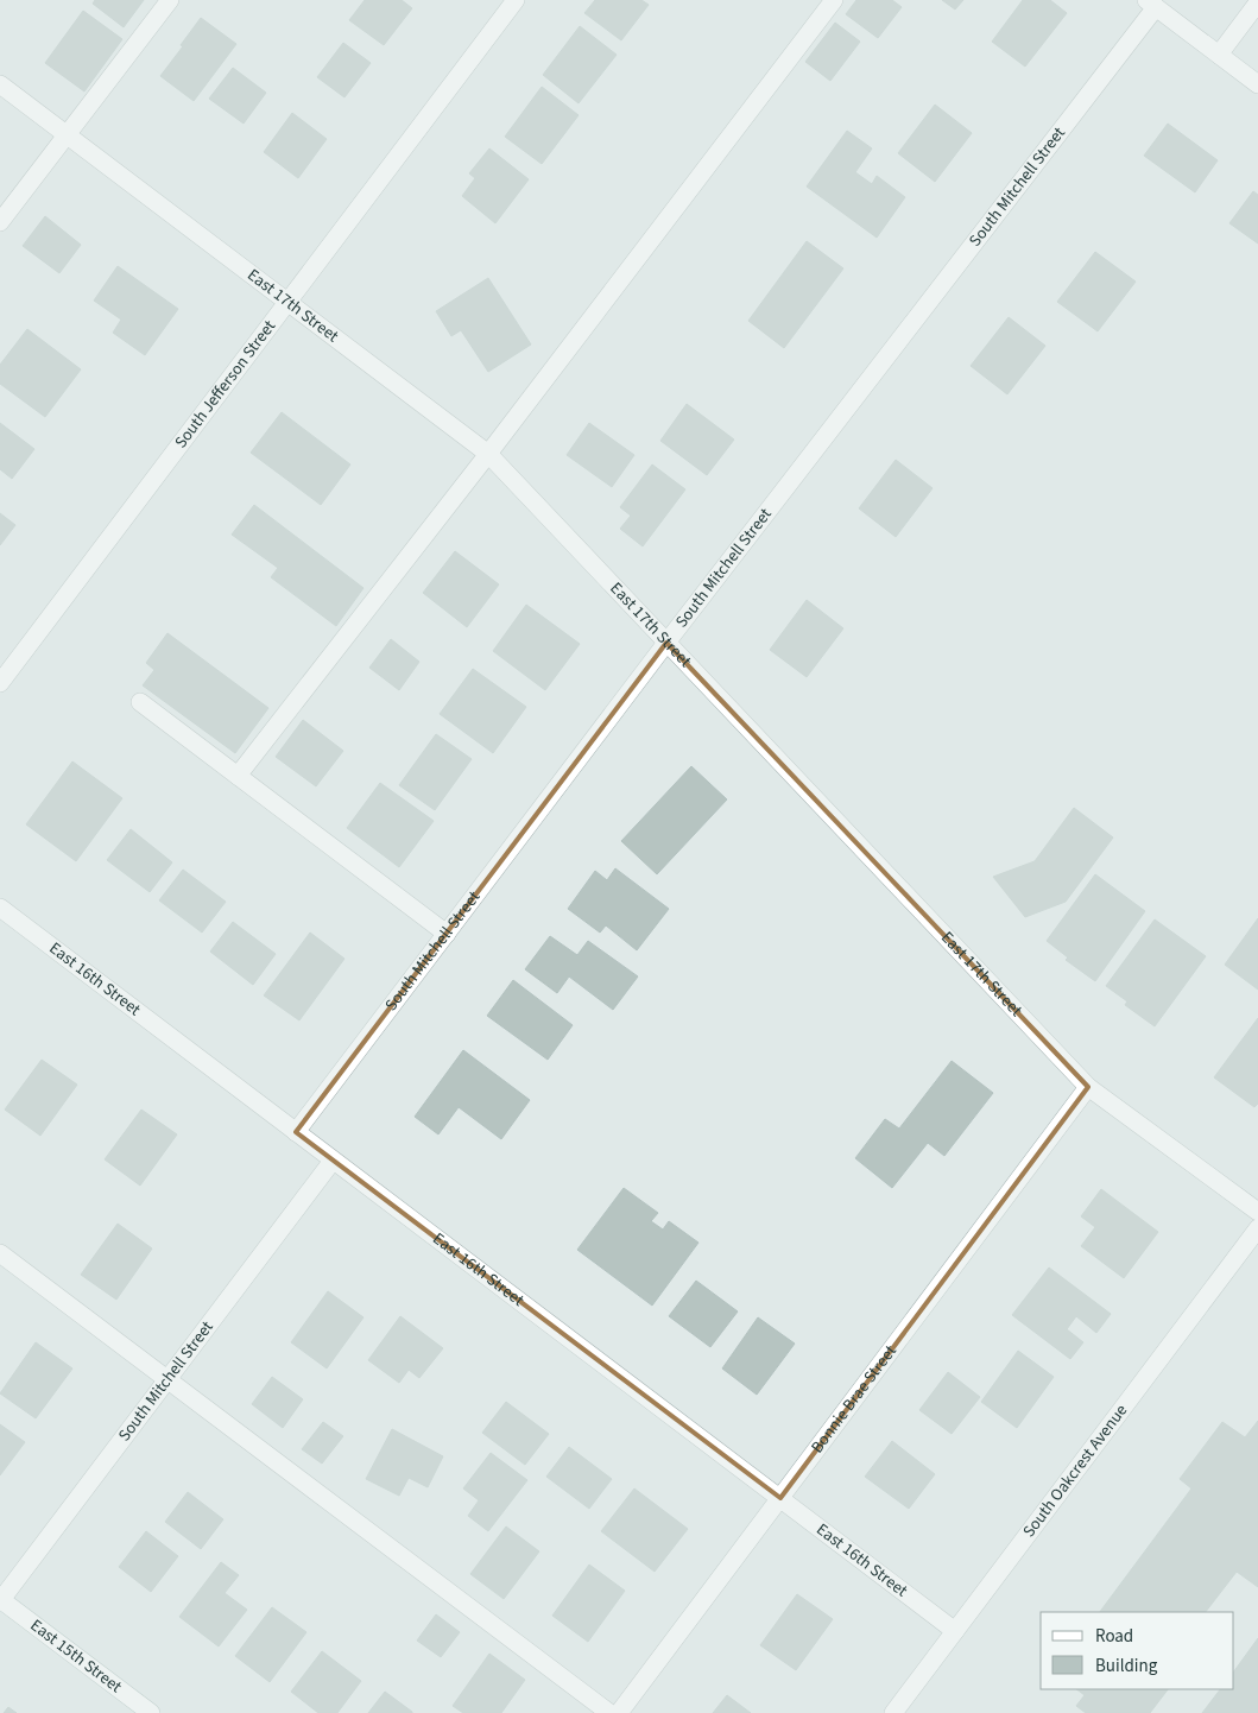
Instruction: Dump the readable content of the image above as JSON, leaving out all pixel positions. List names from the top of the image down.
{
  "streets": {
    "street": [
      "South Mitchell Street",
      "East 17th Street",
      "South Jefferson Street",
      "East 16th Street",
      "Bonnie Brae Street",
      "South Oakcrest Avenue",
      "East 15th Street"
    ]
  },
  "crossings": [
    ["South Mitchell Street", "East 17th Street"],
    ["South Mitchell Street", "East 16th Street"],
    ["South Mitchell Street", "East 15th Street"],
    ["East 17th Street", "South Jefferson Street"],
    ["East 17th Street", "Bonnie Brae Street"],
    ["East 16th Street", "Bonnie Brae Street"],
    ["East 16th Street", "South Oakcrest Avenue"]
  ],
  "legend": ["Road", "Building"]
}
